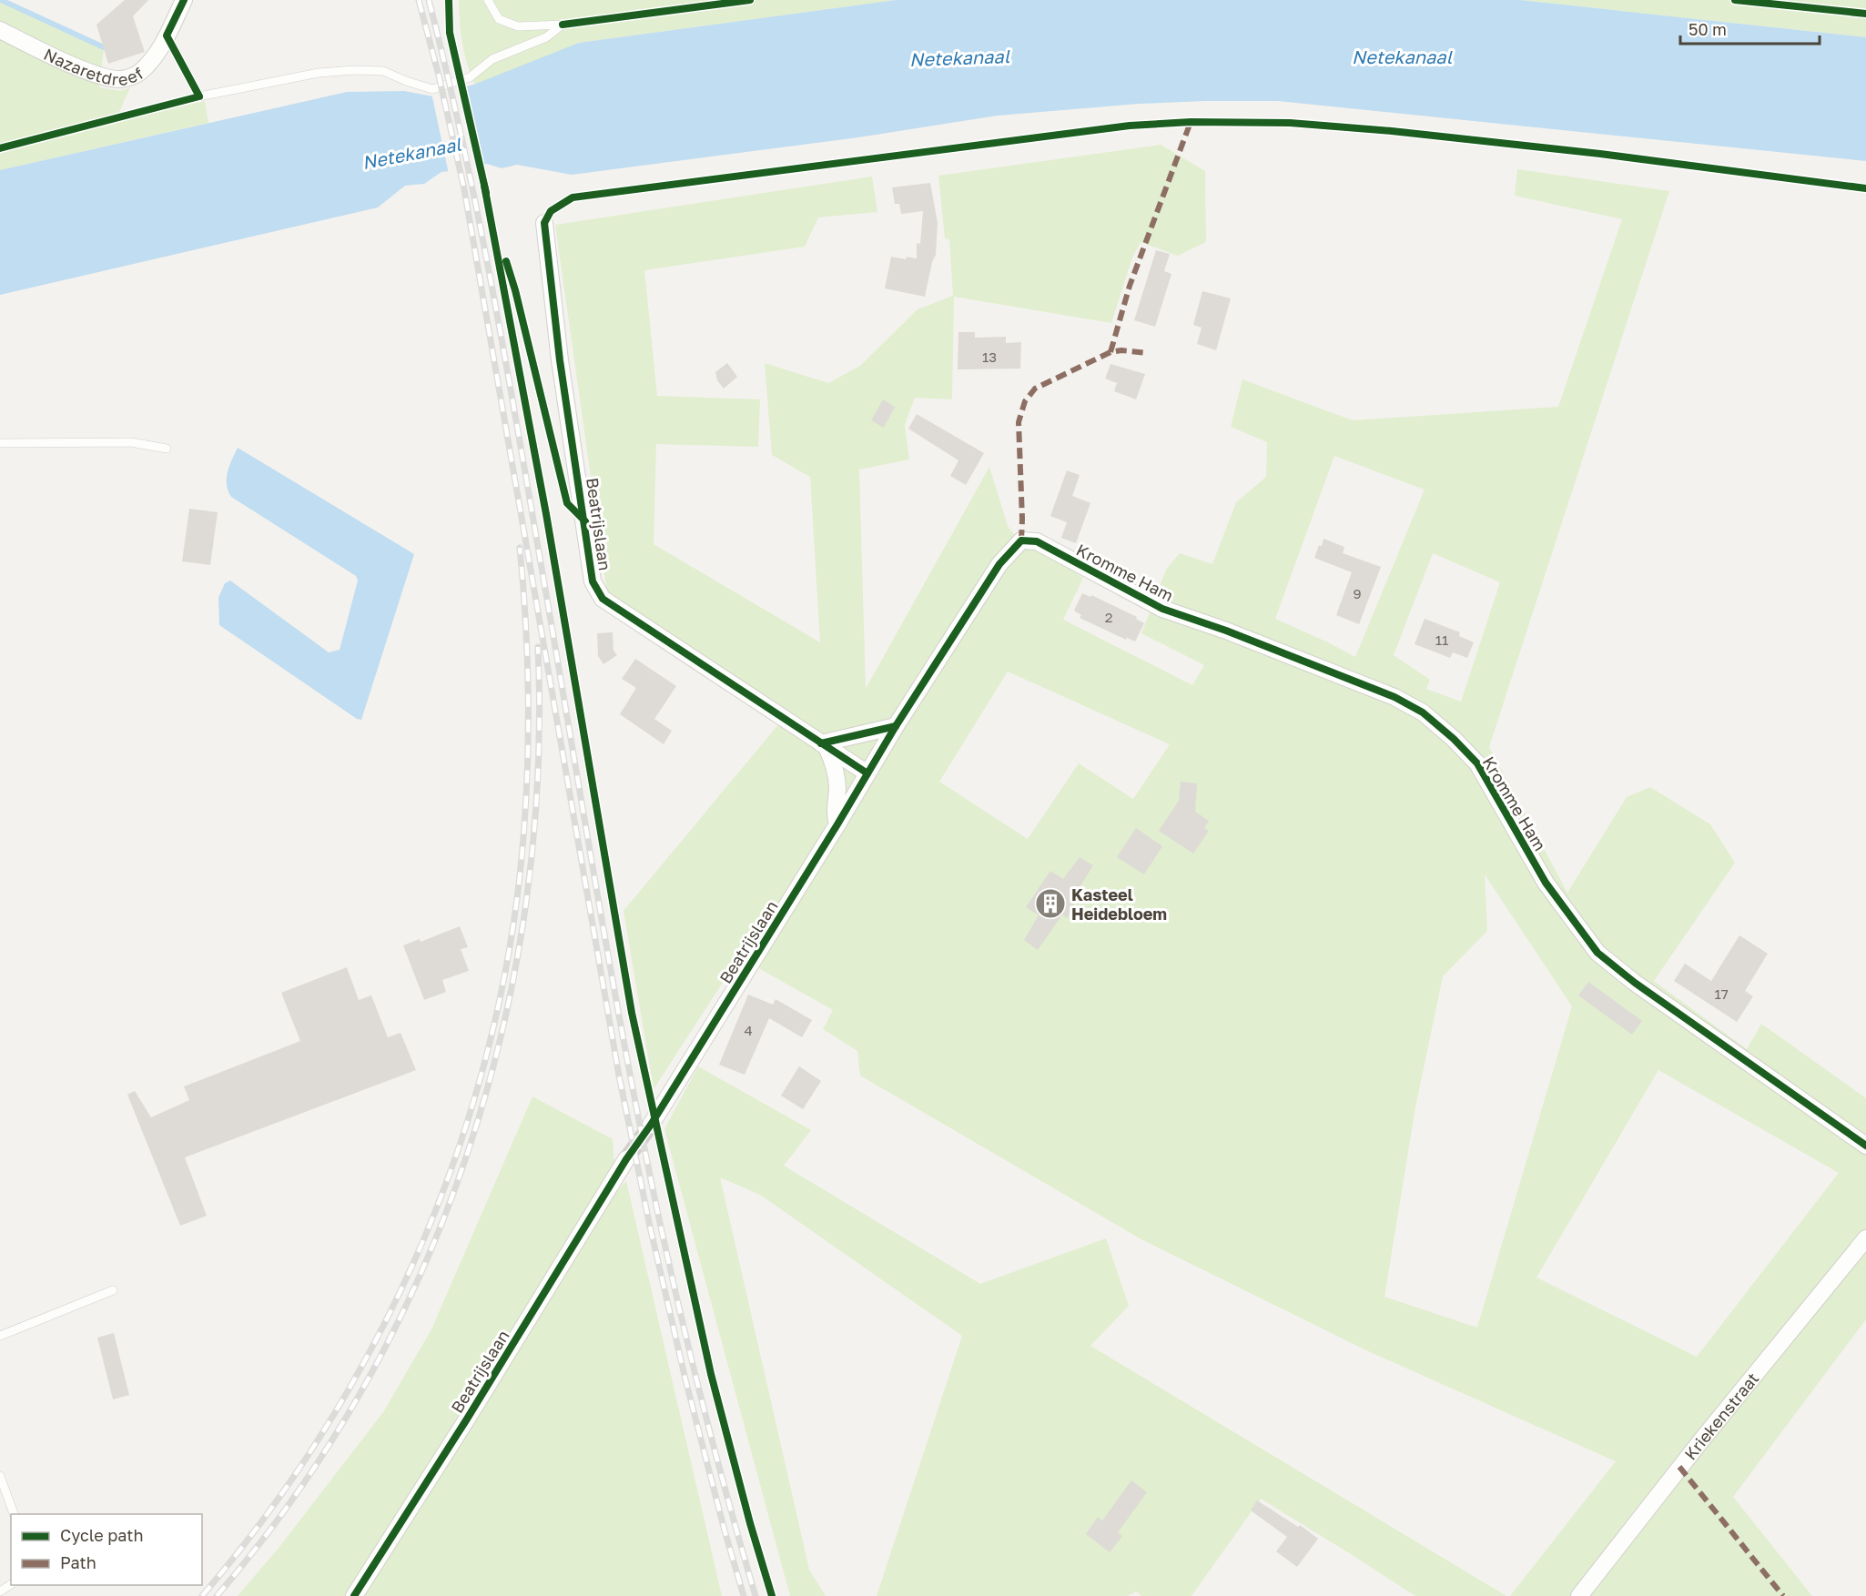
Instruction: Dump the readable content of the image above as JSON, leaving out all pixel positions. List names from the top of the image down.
{
  "streets": {
    "street": [
      "Nazaretdreef",
      "Beatrijslaan",
      "Kromme Ham",
      "Kriekenstraat"
    ]
  },
  "crossings": [
    ["Beatrijslaan", "Kromme Ham"]
  ],
  "water": ["Netekanaal"],
  "places": {
    "building": ["Kasteel Heidebloem"]
  },
  "house_numbers": [
    "13",
    "9",
    "2",
    "11",
    "17",
    "4"
  ],
  "legend": ["Cycle path", "Path"],
  "scale_bar": "50 m"
}
